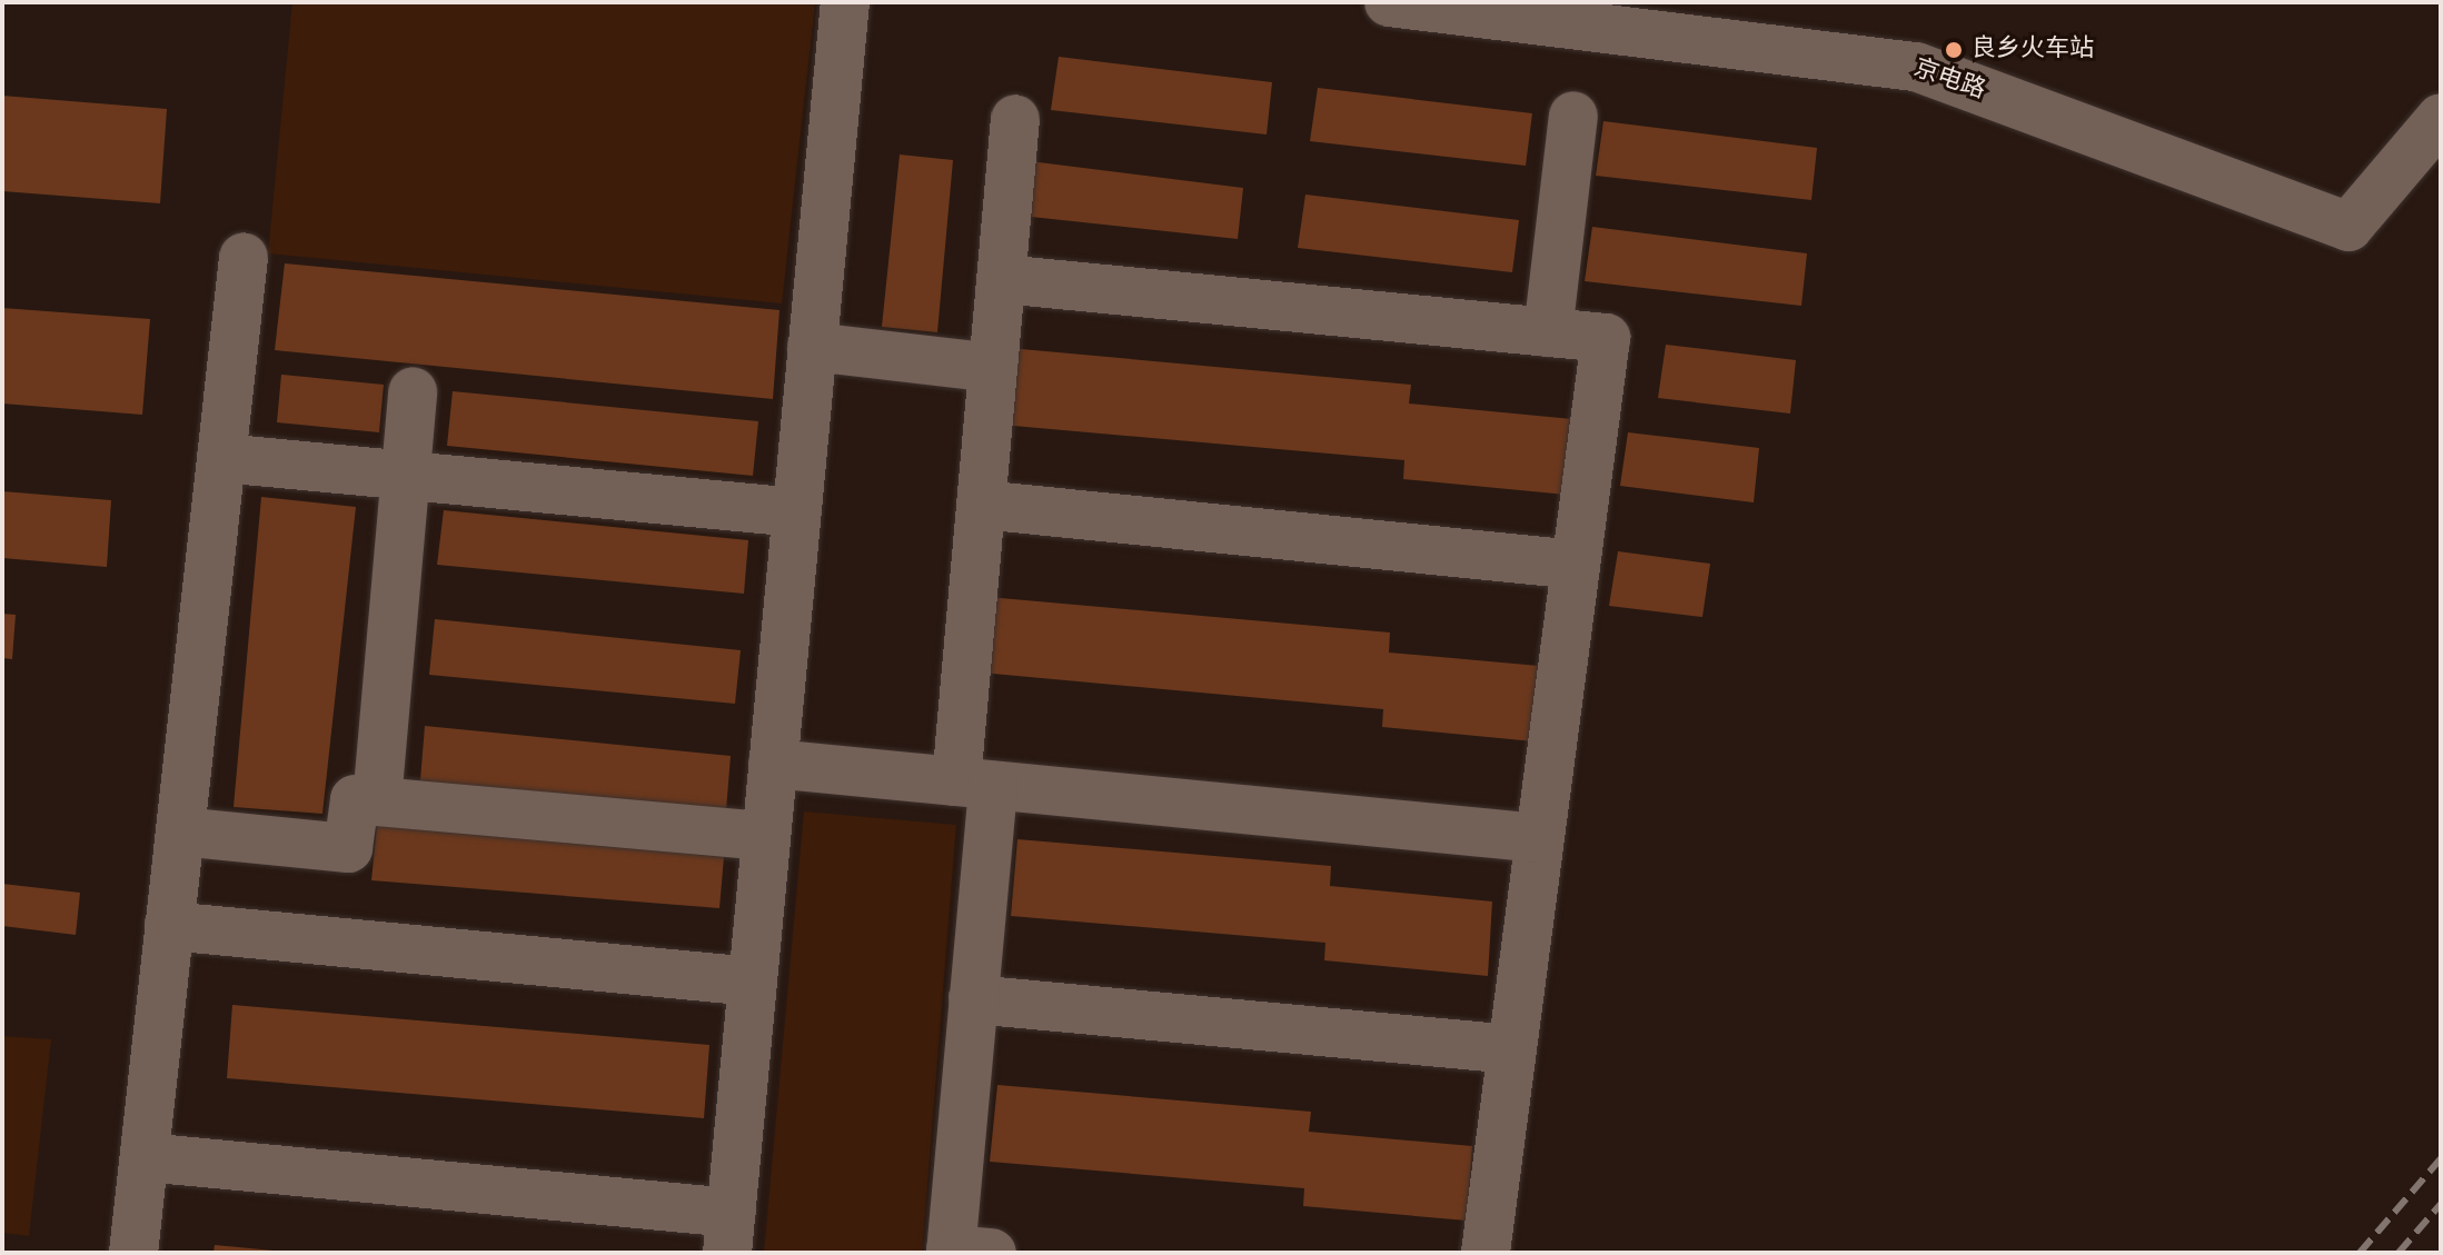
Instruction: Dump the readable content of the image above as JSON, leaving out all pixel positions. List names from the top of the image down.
{
  "streets": {
    "street": ["京电路"]
  },
  "places": ["良乡火车站"]
}
